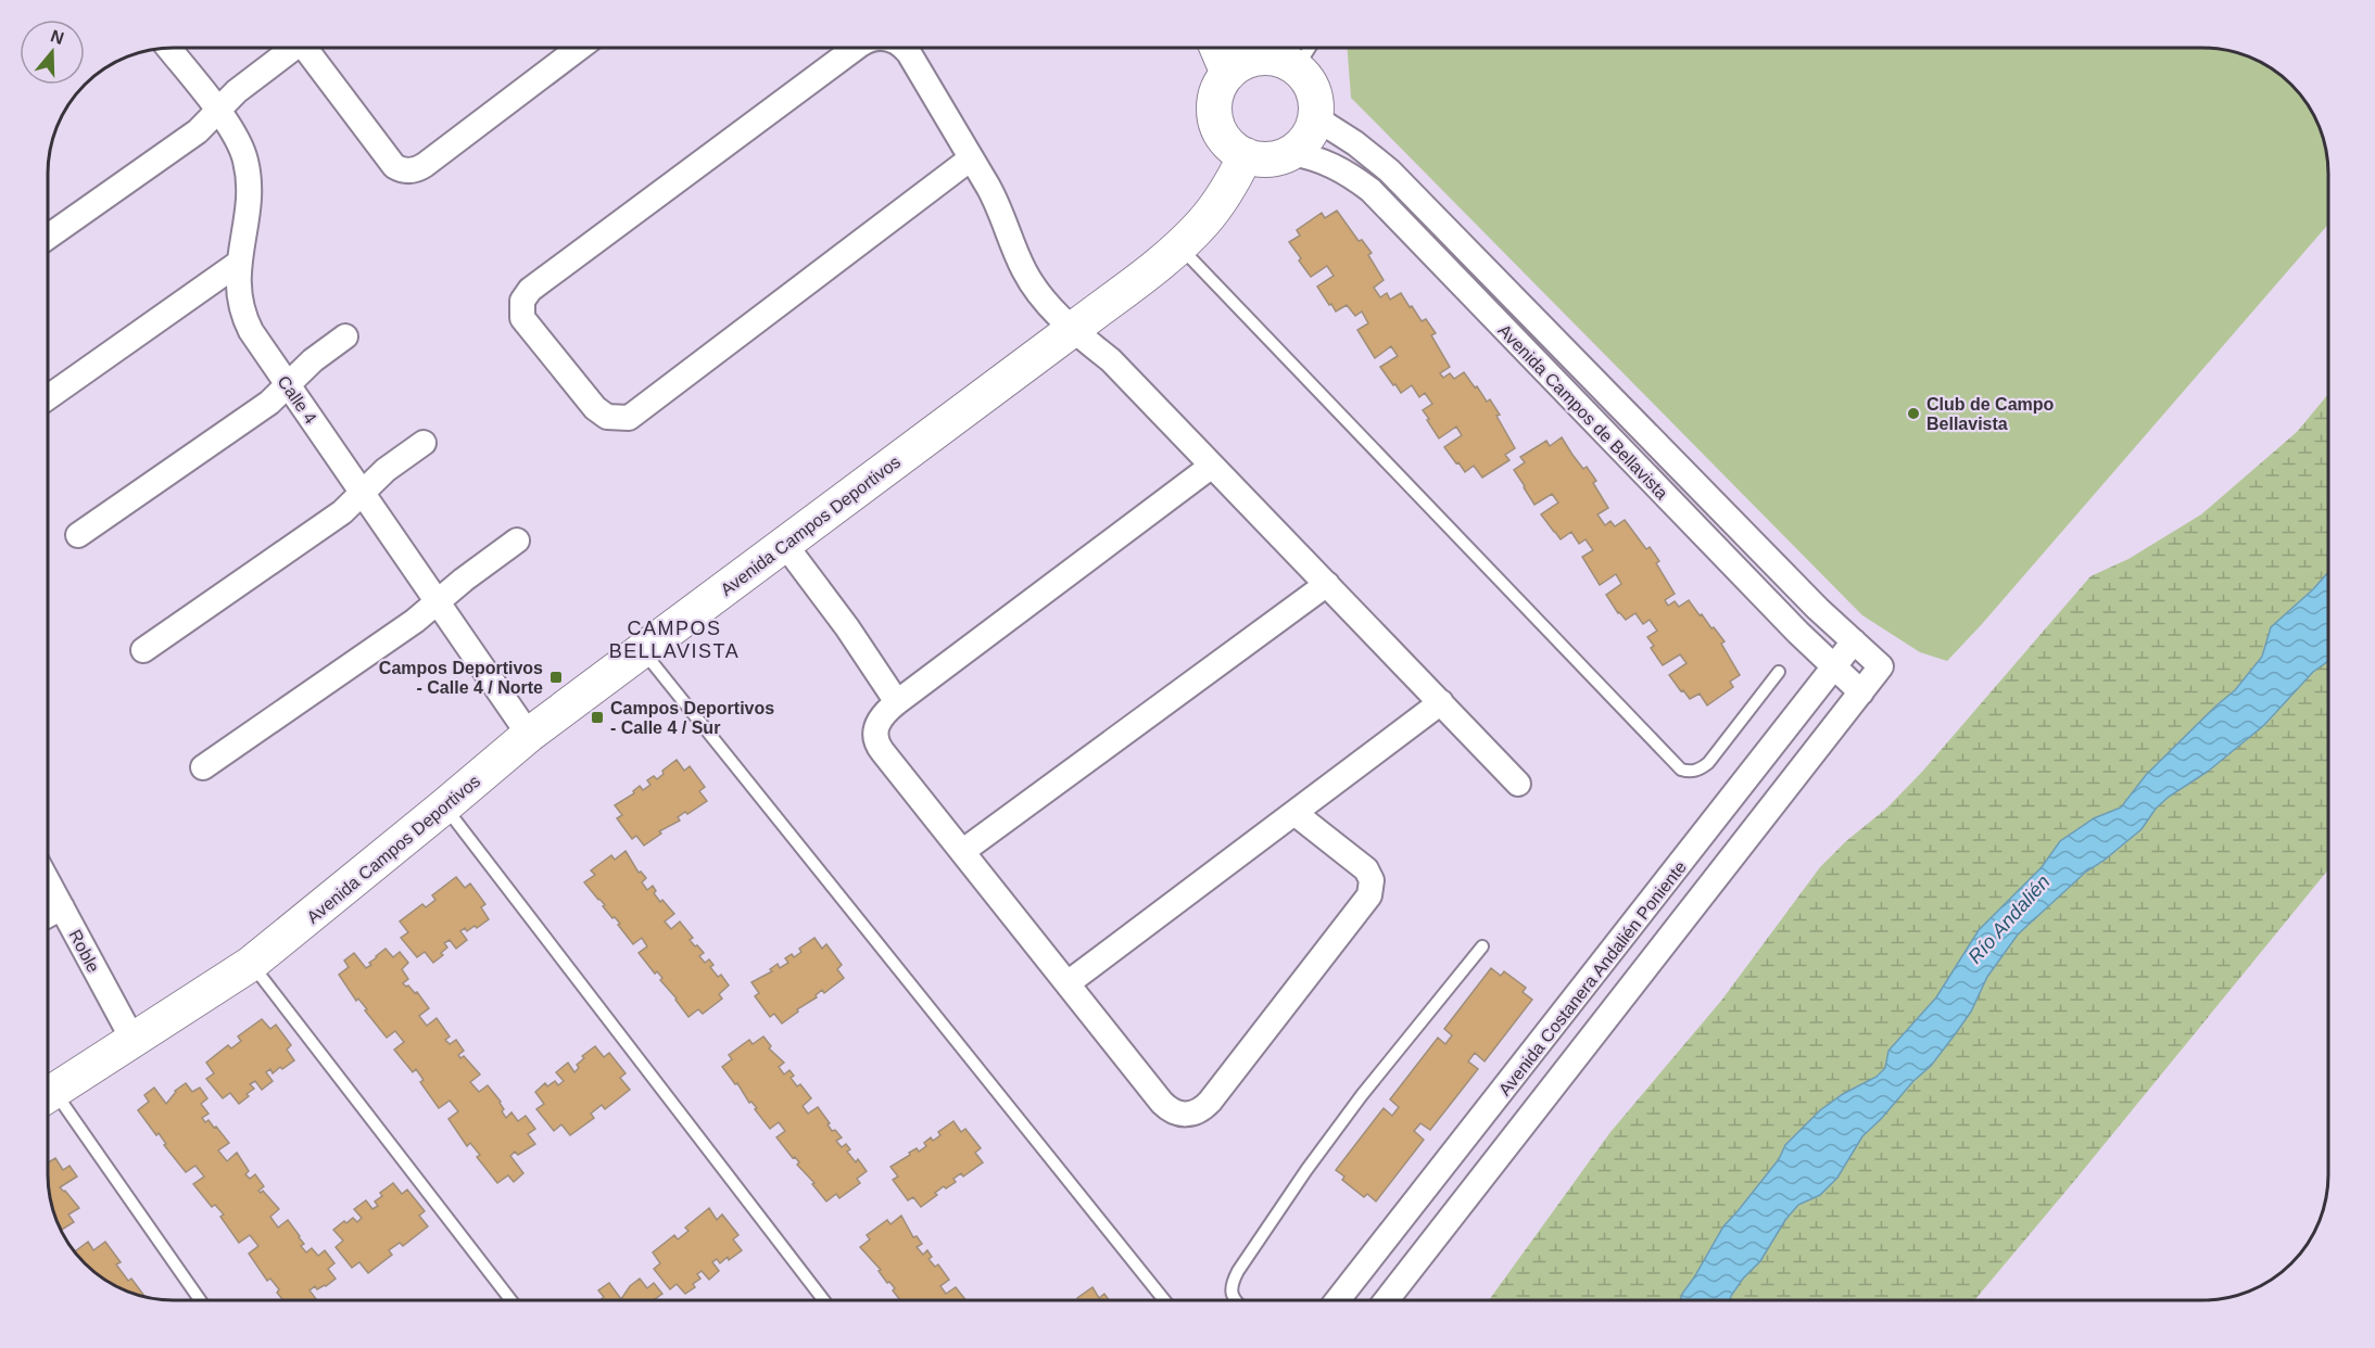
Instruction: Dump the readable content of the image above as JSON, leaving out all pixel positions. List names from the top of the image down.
{
  "streets": {
    "street": [
      "Calle 4",
      "Avenida Campos de Bellavista",
      "Avenida Campos Deportivos",
      "Roble",
      "Avenida Costanera Andalién Poniente"
    ]
  },
  "crossings": [
    ["Calle 4", "Avenida Campos Deportivos"],
    ["Avenida Campos de Bellavista", "Avenida Costanera Andalién Poniente"],
    ["Avenida Campos Deportivos", "Roble"]
  ],
  "districts": ["CAMPOS BELLAVISTA"],
  "water": ["Río Andalién"],
  "places": {
    "other": ["Club de Campo Bellavista"],
    "transit": ["Campos Deportivos - Calle 4 / Norte", "Campos Deportivos - Calle 4 / Sur"]
  },
  "north": "top"
}
